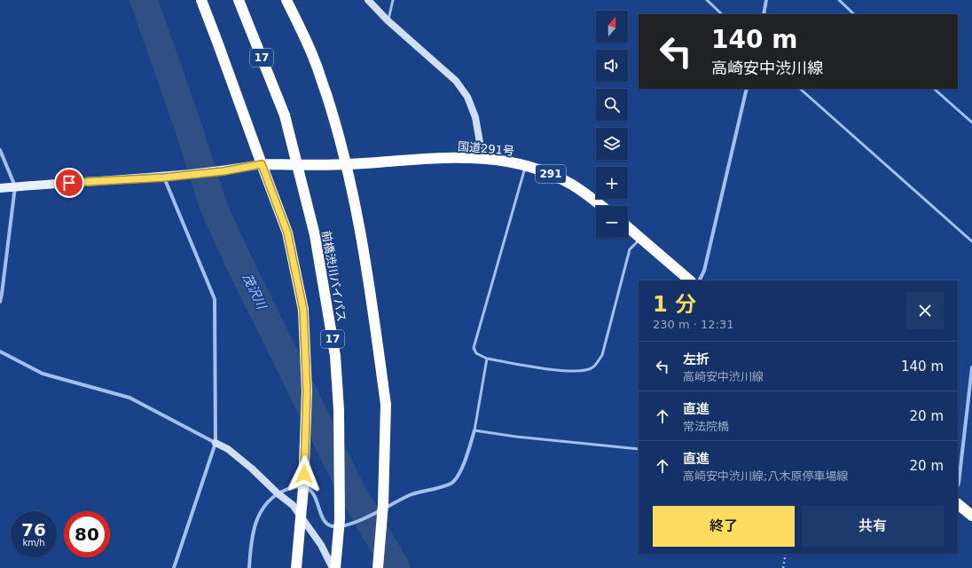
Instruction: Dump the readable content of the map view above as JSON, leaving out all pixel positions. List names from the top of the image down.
{
  "streets": {
    "highway": [
      "17",
      "国道291号",
      "291",
      "前橋渋川バイパス"
    ]
  },
  "crossings": [
    ["17", "国道291号"]
  ],
  "water": ["茂沢川"],
  "north": "top",
  "page": {
    "map_buttons": ["+", "−"],
    "turn": ["140 m", "高崎安中渋川線"],
    "heading": ["1 分", "230 m · 12:31"],
    "list": [
      {
        "name": "左折",
        "note": "高崎安中渋川線",
        "value": "140 m"
      },
      {
        "name": "直進",
        "note": "常法院橋",
        "value": "20 m"
      },
      {
        "name": "直進",
        "note": "高崎安中渋川線;八木原停車場線",
        "value": "20 m"
      }
    ],
    "buttons": ["終了", "共有"],
    "speed": "76 km/h",
    "limit": "80"
  }
}
